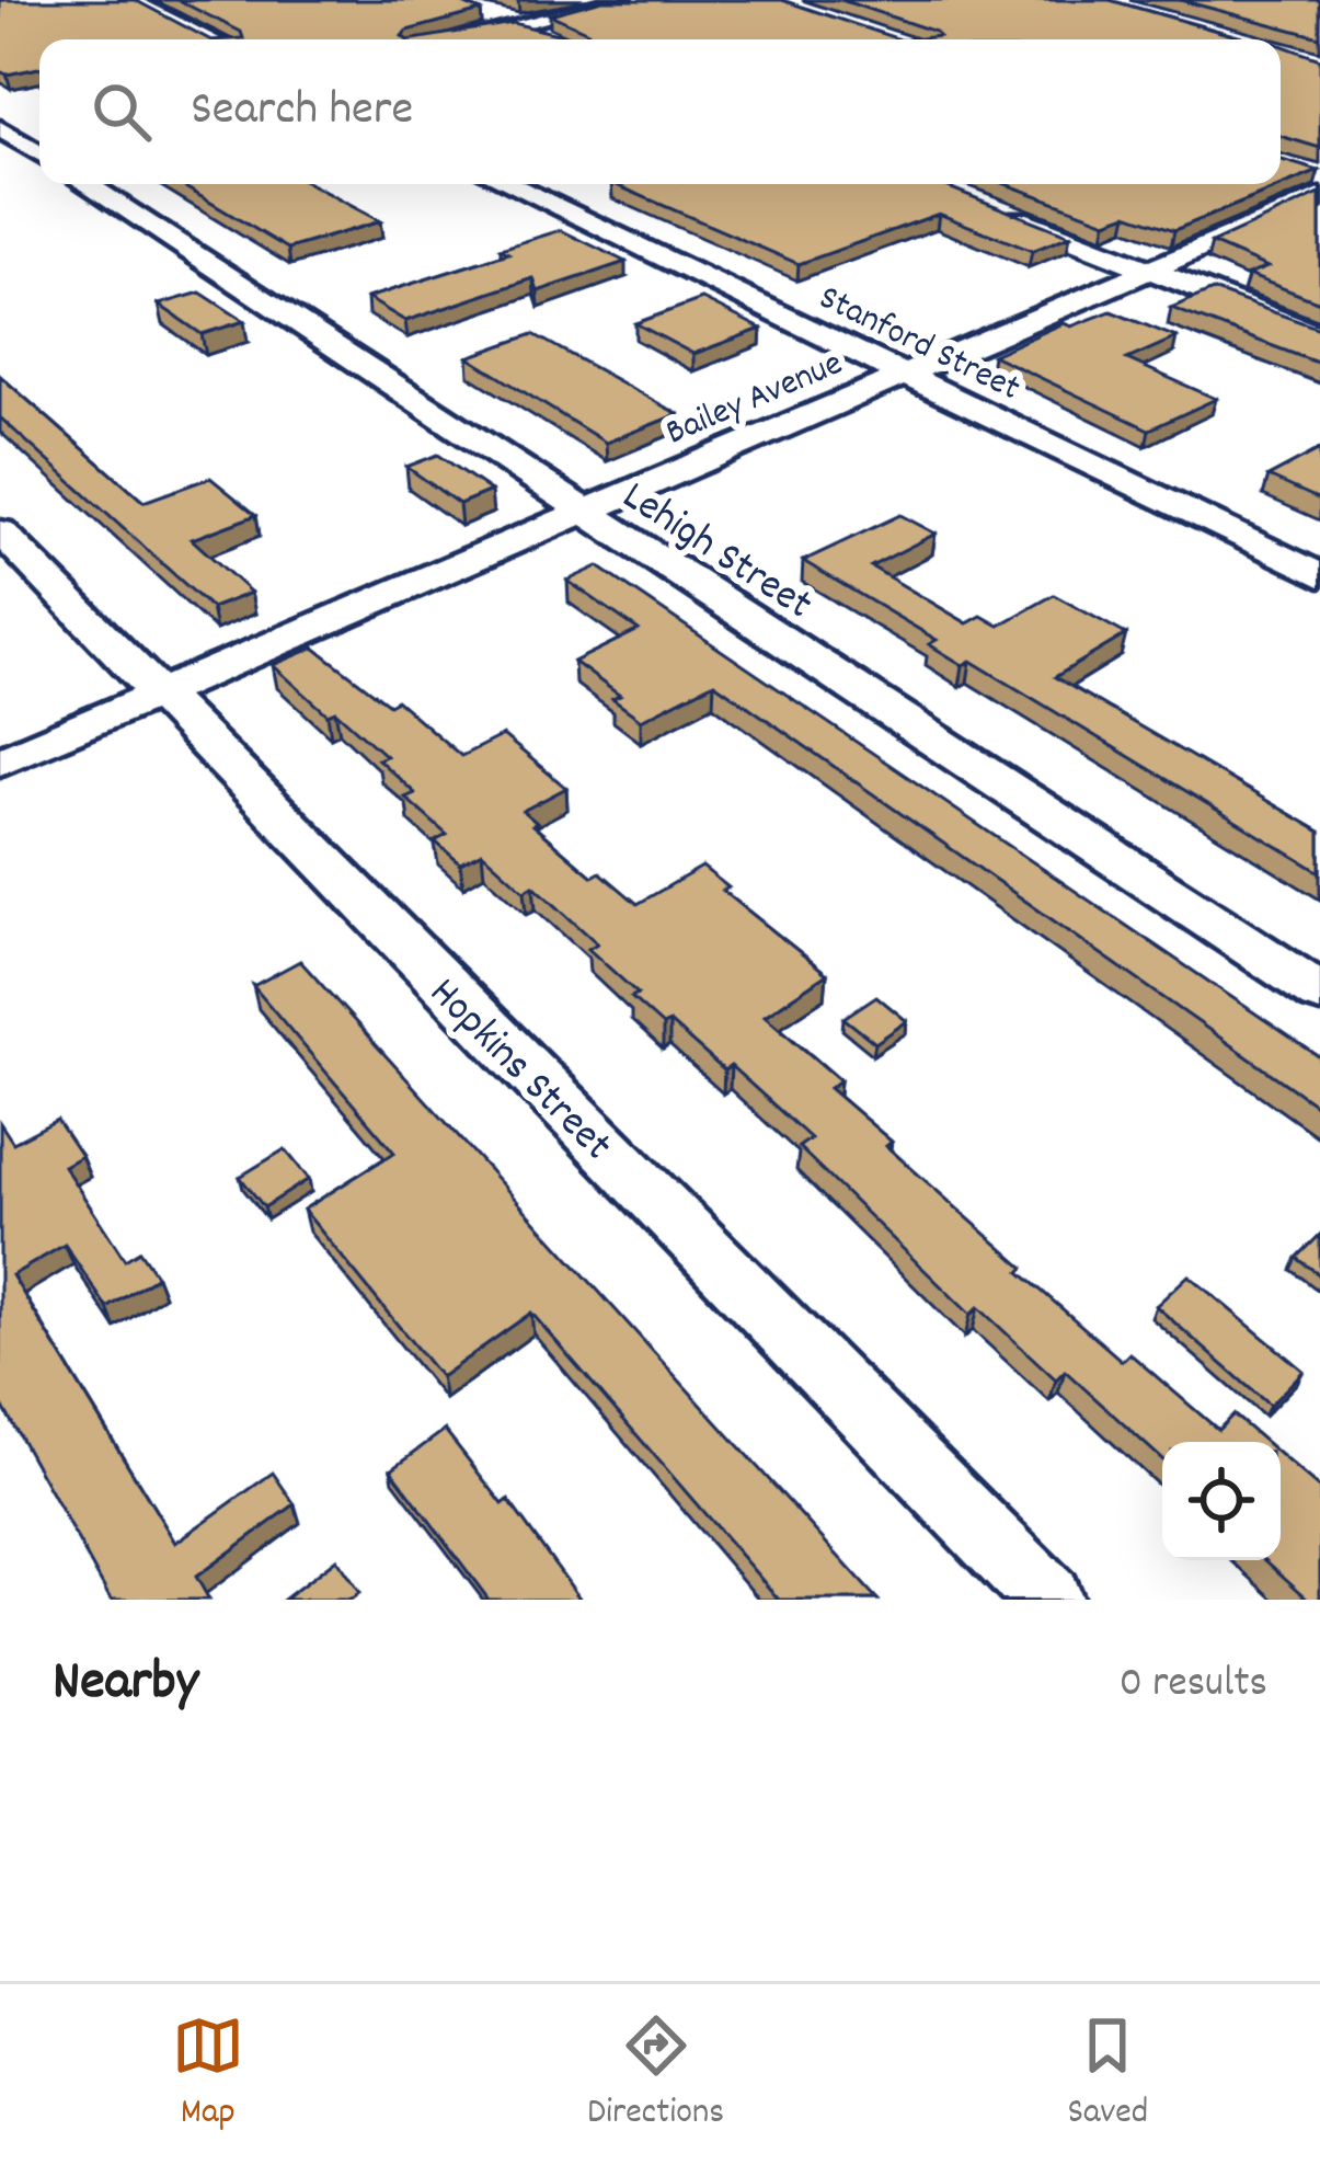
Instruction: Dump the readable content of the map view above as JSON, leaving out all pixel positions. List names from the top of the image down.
{
  "streets": {
    "street": [
      "Stanford Street",
      "Bailey Avenue",
      "Lehigh Street",
      "Hopkins Street"
    ]
  },
  "crossings": [
    ["Stanford Street", "Bailey Avenue"],
    ["Bailey Avenue", "Lehigh Street"],
    ["Bailey Avenue", "Hopkins Street"]
  ],
  "page": {
    "search": "Search here",
    "heading": ["Nearby", "0 results"],
    "nav": ["Map", "Directions", "Saved"]
  }
}
